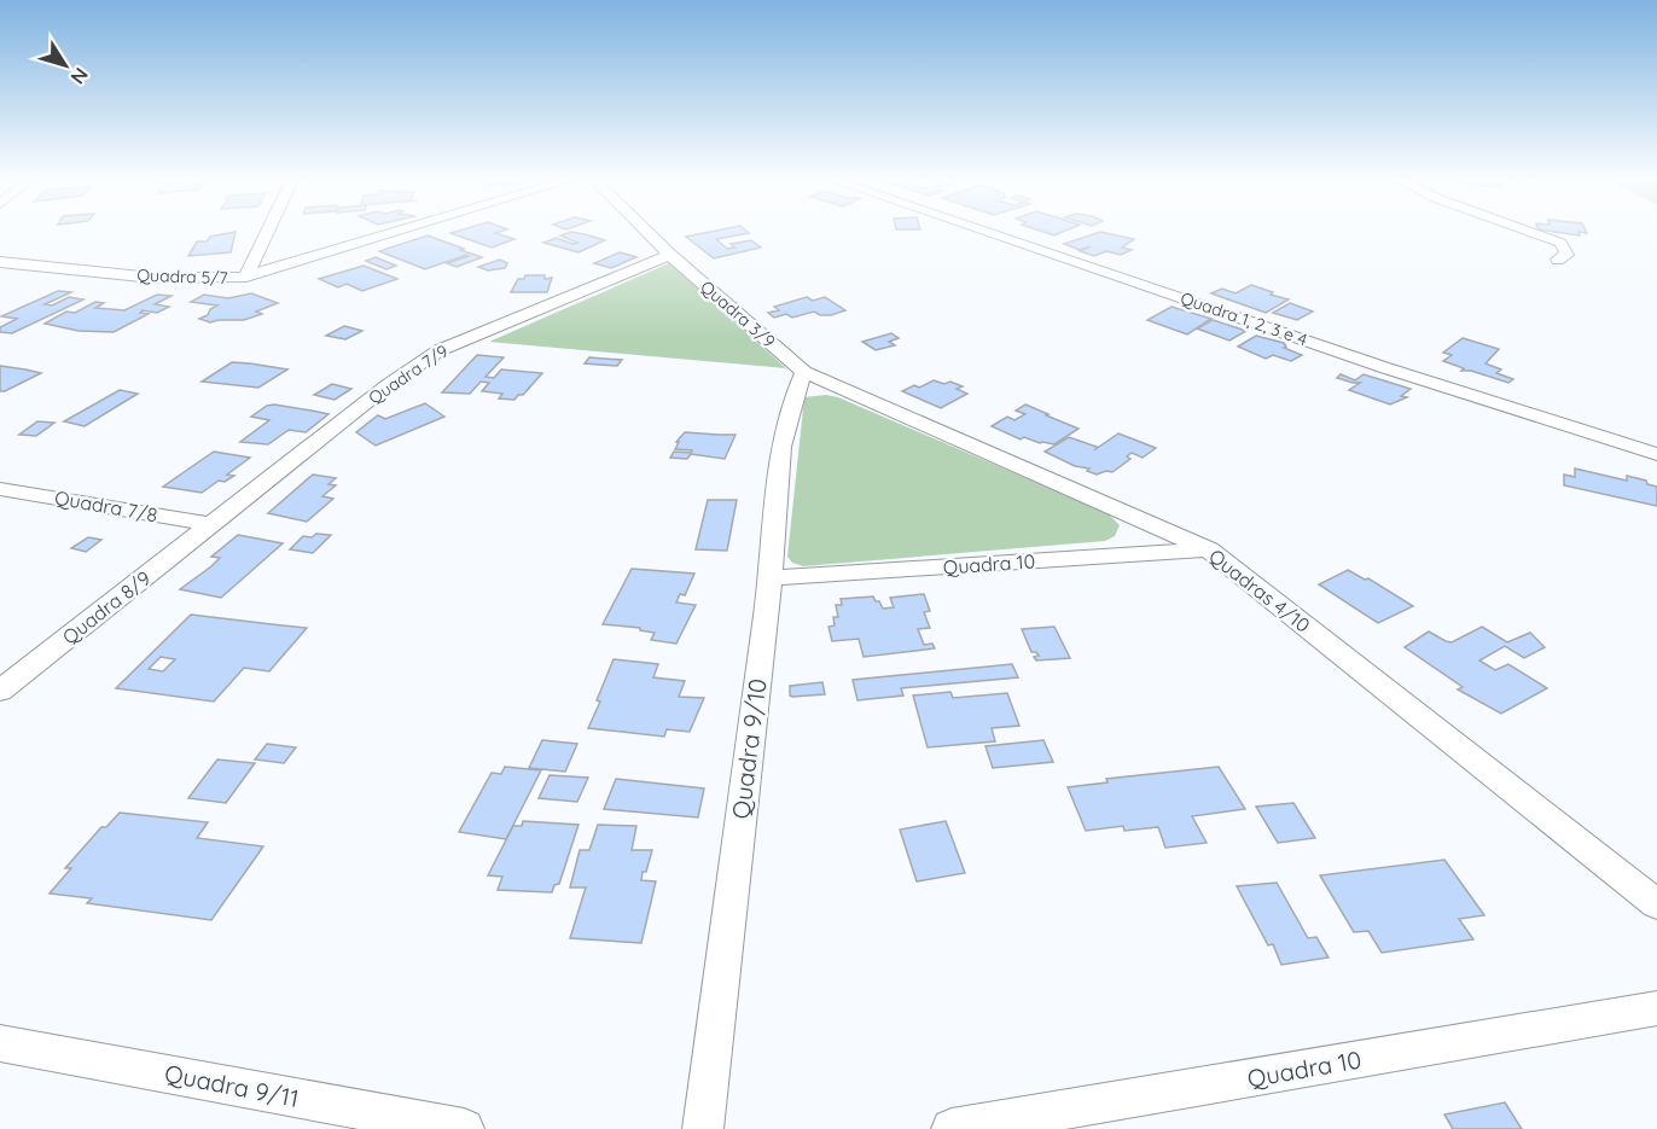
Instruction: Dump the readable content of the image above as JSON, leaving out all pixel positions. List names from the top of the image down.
{
  "streets": {
    "street": [
      "Quadra 5/7",
      "Quadra 3/9",
      "Quadra 1, 2, 3 e 4",
      "Quadra 7/9",
      "Quadra 7/8",
      "Quadra 10",
      "Quadras 4/10",
      "Quadra 8/9",
      "Quadra 9/10",
      "Quadra 9/11"
    ]
  },
  "crossings": [
    ["Quadra 3/9", "Quadra 7/9"],
    ["Quadra 3/9", "Quadras 4/10"],
    ["Quadra 3/9", "Quadra 9/10"],
    ["Quadra 7/9", "Quadra 7/8"],
    ["Quadra 7/9", "Quadra 8/9"],
    ["Quadra 7/8", "Quadra 8/9"],
    ["Quadra 10", "Quadras 4/10"],
    ["Quadra 10", "Quadra 9/10"],
    ["Quadras 4/10", "Quadra 9/10"]
  ],
  "north": "bottom right"
}
